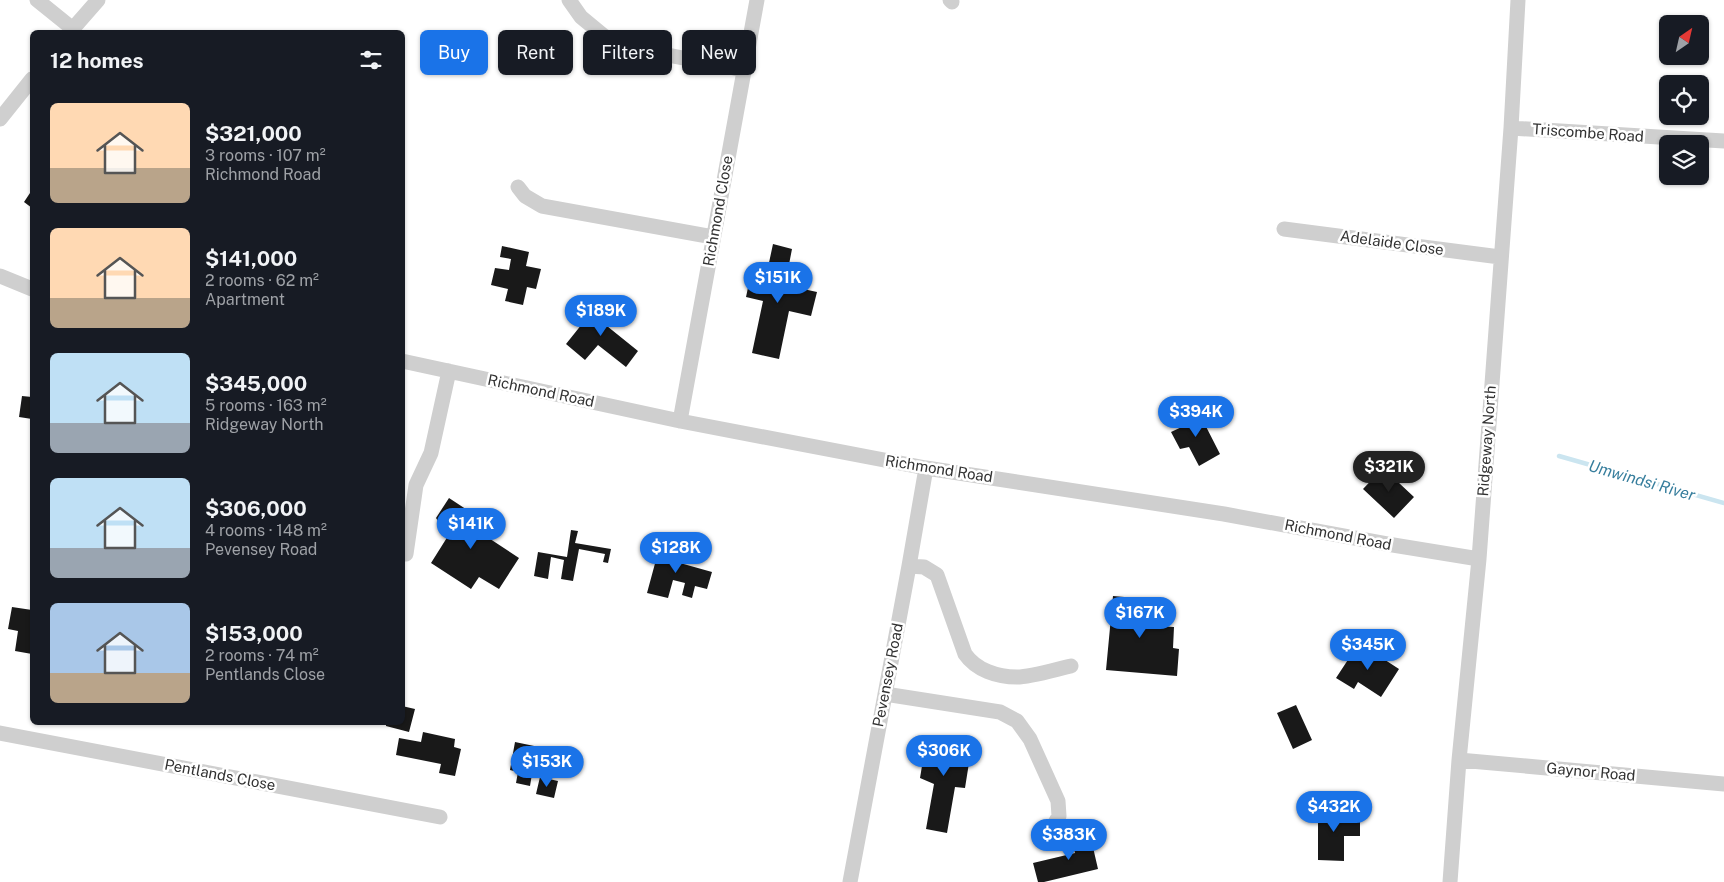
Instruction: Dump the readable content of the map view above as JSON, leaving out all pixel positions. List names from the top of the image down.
{
  "streets": {
    "street": [
      "Triscombe Road",
      "Richmond Close",
      "Adelaide Close",
      "Richmond Road",
      "Ridgeway North",
      "Pevensey Road",
      "Gaynor Road",
      "Pentlands Close"
    ]
  },
  "crossings": [
    ["Triscombe Road", "Ridgeway North"],
    ["Richmond Close", "Richmond Road"],
    ["Adelaide Close", "Ridgeway North"],
    ["Richmond Road", "Ridgeway North"],
    ["Richmond Road", "Pevensey Road"],
    ["Ridgeway North", "Gaynor Road"]
  ],
  "water": ["Umwindsi River"],
  "north": "top right",
  "page": {
    "chip": [
      "Buy",
      "Rent",
      "Filters",
      "New"
    ],
    "heading": "12 homes",
    "list": [
      {
        "name": "$321,000",
        "note": "3 rooms · 107 m² · Richmond Road"
      },
      {
        "name": "$141,000",
        "note": "2 rooms · 62 m² · Apartment"
      },
      {
        "name": "$345,000",
        "note": "5 rooms · 163 m² · Ridgeway North"
      },
      {
        "name": "$306,000",
        "note": "4 rooms · 148 m² · Pevensey Road"
      },
      {
        "name": "$153,000",
        "note": "2 rooms · 74 m² · Pentlands Close"
      }
    ],
    "price": [
      "$151K",
      "$189K",
      "$394K",
      "$321K",
      "$141K",
      "$128K",
      "$167K",
      "$345K",
      "$306K",
      "$153K",
      "$432K",
      "$383K"
    ]
  }
}
